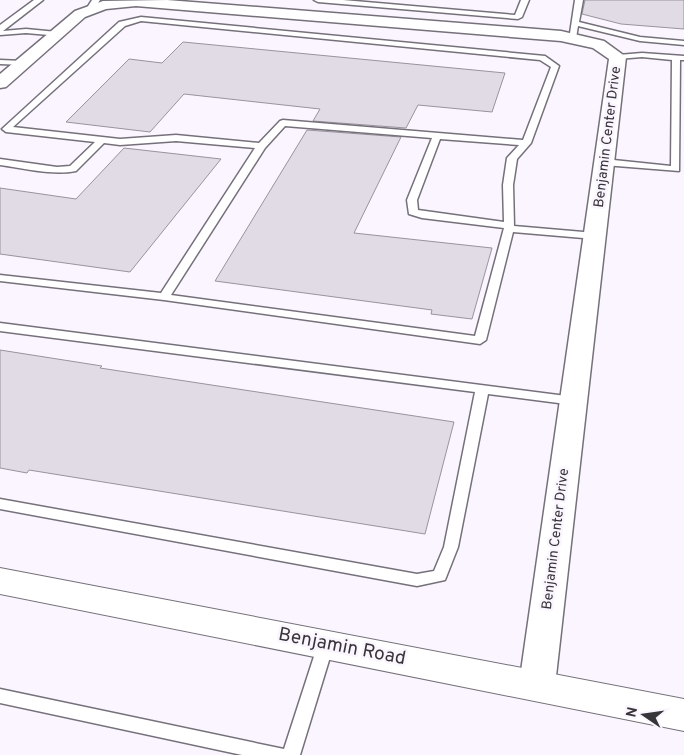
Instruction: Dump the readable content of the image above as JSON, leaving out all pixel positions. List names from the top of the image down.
{
  "streets": {
    "street": ["Benjamin Center Drive", "Benjamin Road"]
  },
  "crossings": [
    ["Benjamin Center Drive", "Benjamin Road"]
  ],
  "north": "left"
}
